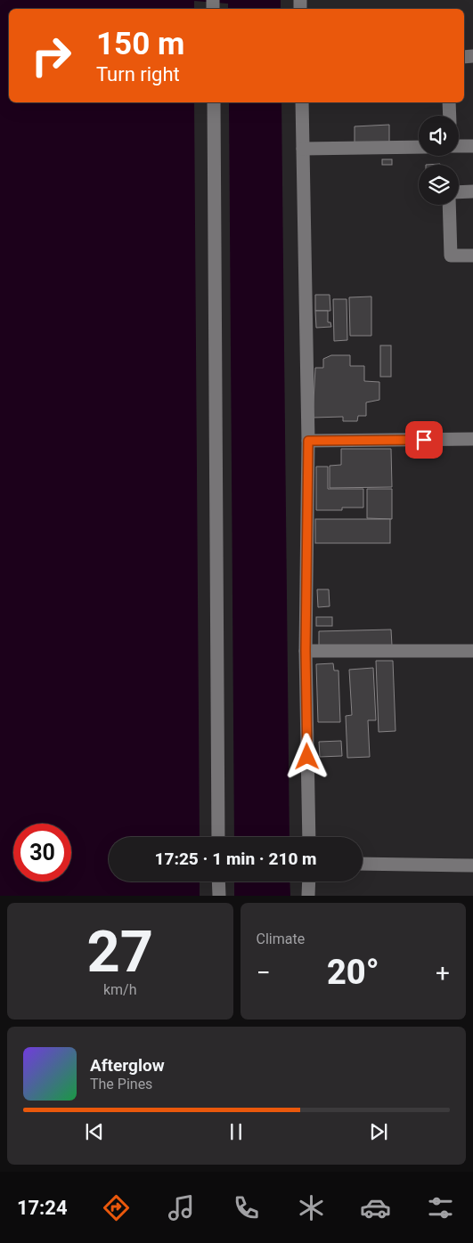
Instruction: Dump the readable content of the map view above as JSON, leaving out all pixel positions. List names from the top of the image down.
{
  "page": {
    "turn": ["150 m", "Turn right"],
    "limit": "30",
    "trip": "17:25 · 1 min · 210 m",
    "tile": [
      ["27", "km/h"],
      "Climate"
    ],
    "heat": ["−", "20°", "+"],
    "song": ["Afterglow", "The Pines"],
    "tabs": "17:24"
  }
}
